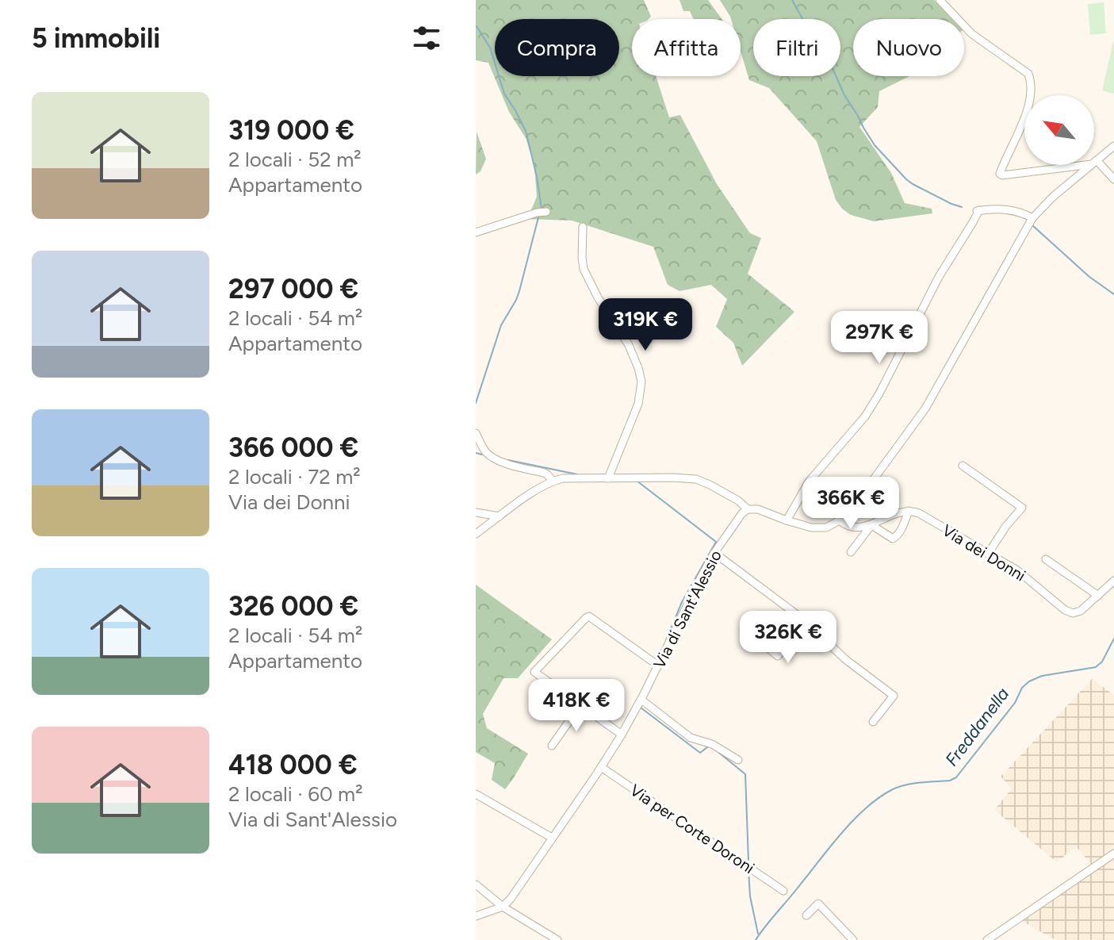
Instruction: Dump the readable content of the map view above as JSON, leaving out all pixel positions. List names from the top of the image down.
{
  "streets": {
    "street": ["Via dei Donni", "Via di Sant'Alessio", "Via per Corte Doroni"]
  },
  "crossings": [
    ["Via di Sant'Alessio", "Via per Corte Doroni"]
  ],
  "water": ["Freddanella"],
  "north": "top left",
  "page": {
    "heading": "5 immobili",
    "chip": [
      "Compra",
      "Affitta",
      "Filtri",
      "Nuovo"
    ],
    "list": [
      {
        "name": "319 000 €",
        "note": "2 locali · 52 m² · Appartamento"
      },
      {
        "name": "297 000 €",
        "note": "2 locali · 54 m² · Appartamento"
      },
      {
        "name": "366 000 €",
        "note": "2 locali · 72 m² · Via dei Donni"
      },
      {
        "name": "326 000 €",
        "note": "2 locali · 54 m² · Appartamento"
      },
      {
        "name": "418 000 €",
        "note": "2 locali · 60 m² · Via di Sant'Alessio"
      }
    ],
    "price": [
      "319K €",
      "297K €",
      "366K €",
      "326K €",
      "418K €"
    ]
  }
}
